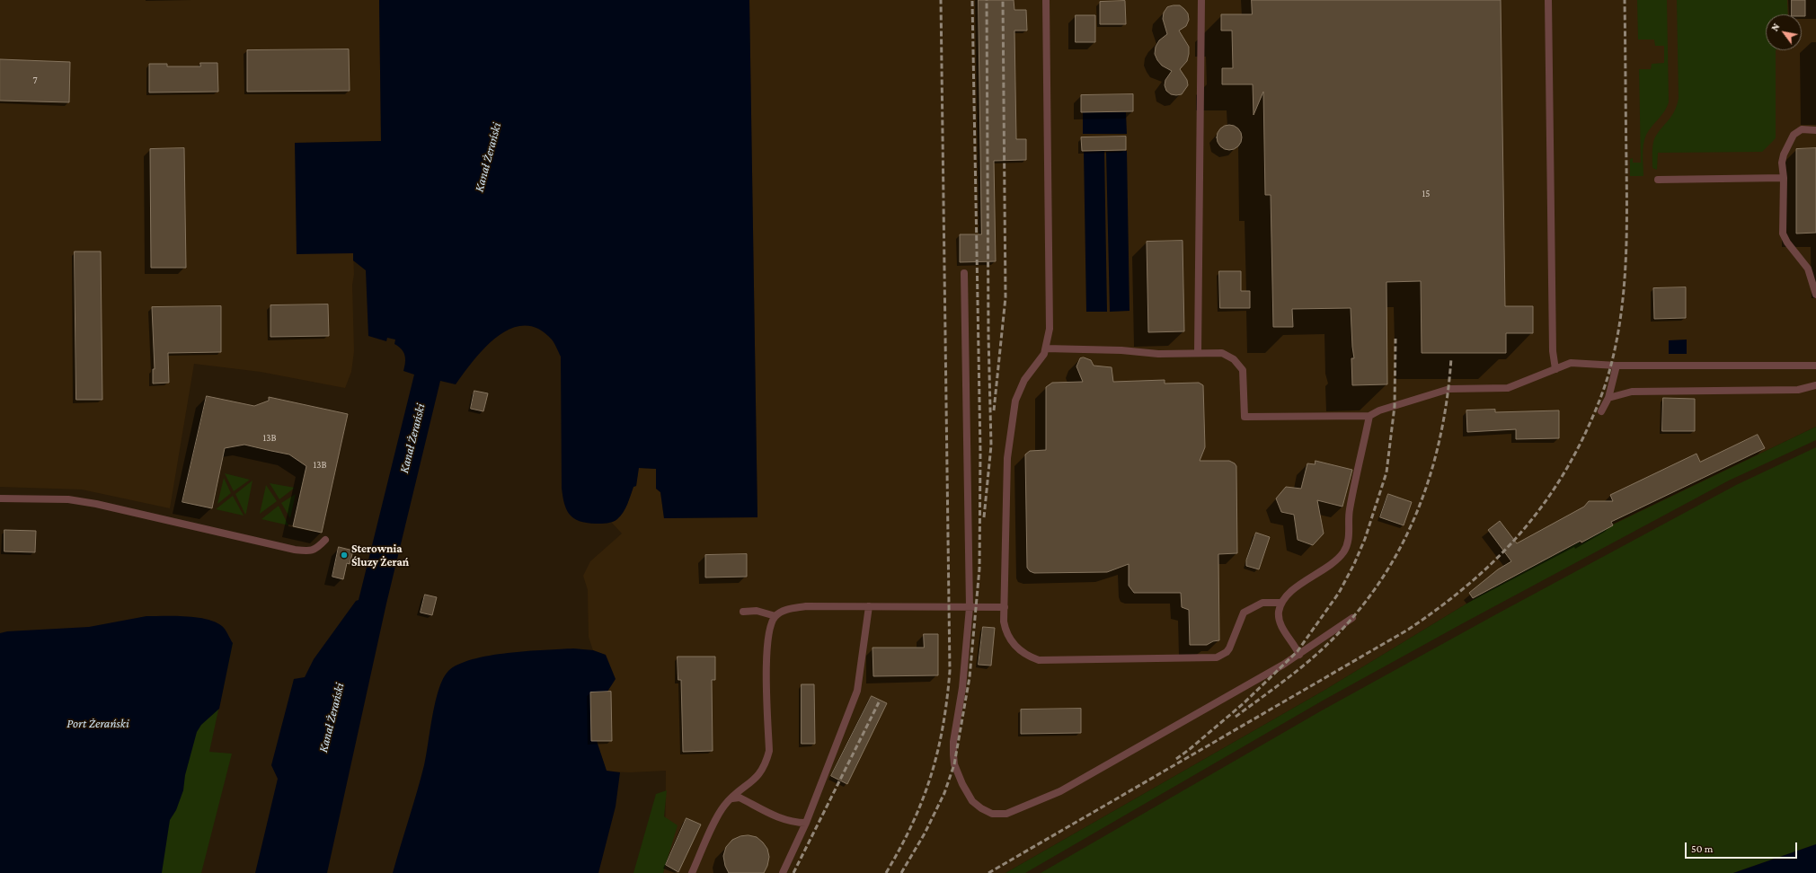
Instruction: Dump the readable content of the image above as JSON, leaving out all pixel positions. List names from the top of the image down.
{
  "water": ["Kanał Żerański", "Port Żerański"],
  "places": ["Sterownia Śluzy Żerań"],
  "house_numbers": [
    "7",
    "15",
    "13B",
    "13B"
  ],
  "scale_bar": "50 m",
  "north": "top left"
}
